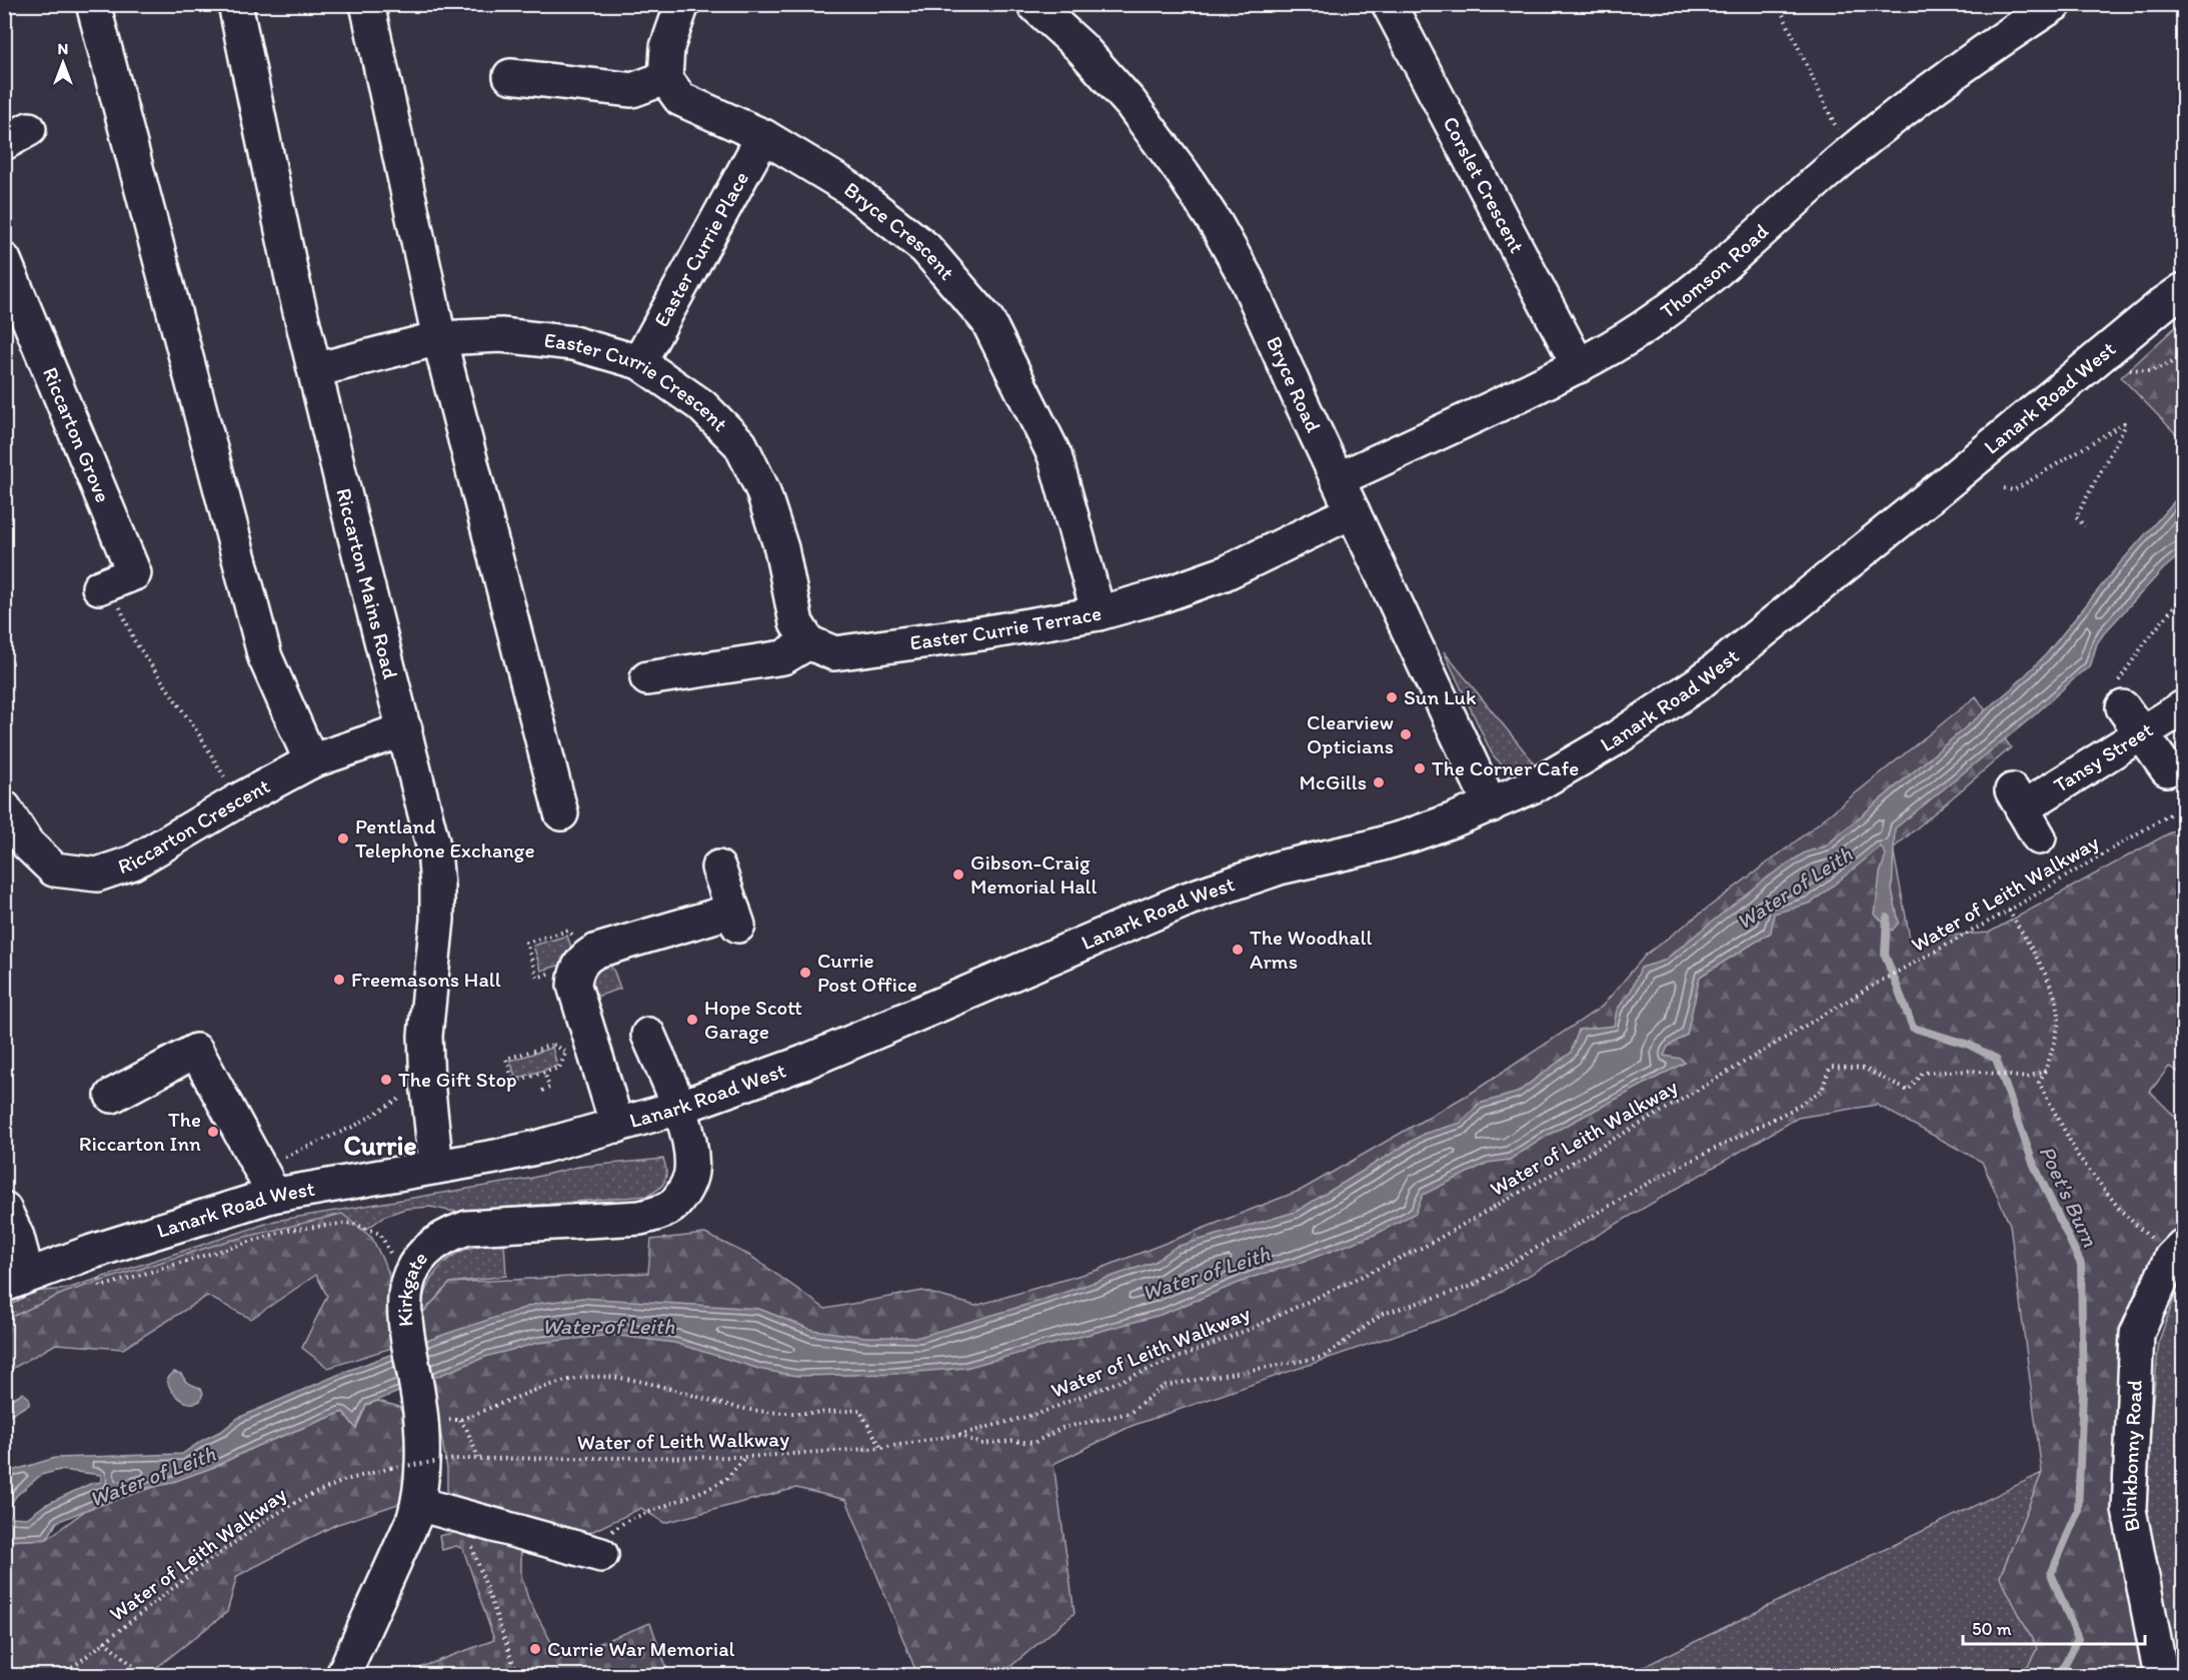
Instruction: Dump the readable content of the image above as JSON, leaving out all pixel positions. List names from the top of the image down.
{
  "streets": {
    "street": [
      "Corslet Crescent",
      "Bryce Crescent",
      "Easter Currie Place",
      "Thomson Road",
      "Bryce Road",
      "Easter Currie Crescent",
      "Lanark Road West",
      "Riccarton Grove",
      "Riccarton Mains Road",
      "Easter Currie Terrace",
      "Tansy Street",
      "Riccarton Crescent",
      "Kirkgate",
      "Blinkbonny Road"
    ],
    "path": ["Water of Leith Walkway"]
  },
  "crossings": [
    ["Corslet Crescent", "Thomson Road"],
    ["Bryce Crescent", "Easter Currie Place"],
    ["Bryce Crescent", "Easter Currie Terrace"],
    ["Easter Currie Place", "Easter Currie Crescent"],
    ["Thomson Road", "Bryce Road"],
    ["Bryce Road", "Lanark Road West"],
    ["Bryce Road", "Easter Currie Terrace"],
    ["Easter Currie Crescent", "Riccarton Mains Road"],
    ["Easter Currie Crescent", "Easter Currie Terrace"],
    ["Lanark Road West", "Riccarton Mains Road"],
    ["Lanark Road West", "Kirkgate"],
    ["Riccarton Mains Road", "Riccarton Crescent"]
  ],
  "districts": ["Currie"],
  "water": ["Water of Leith", "Poet's Burn"],
  "places": [
    "Sun Luk",
    "Clearview Opticians",
    "The Corner Cafe",
    "McGills",
    "Pentland Telephone Exchange",
    "Gibson-Craig Memorial Hall",
    "The Woodhall Arms",
    "Currie Post Office",
    "Freemasons Hall",
    "Hope Scott Garage",
    "The Gift Stop",
    "The Riccarton Inn",
    "Currie War Memorial"
  ],
  "scale_bar": "50 m",
  "north": "top"
}
